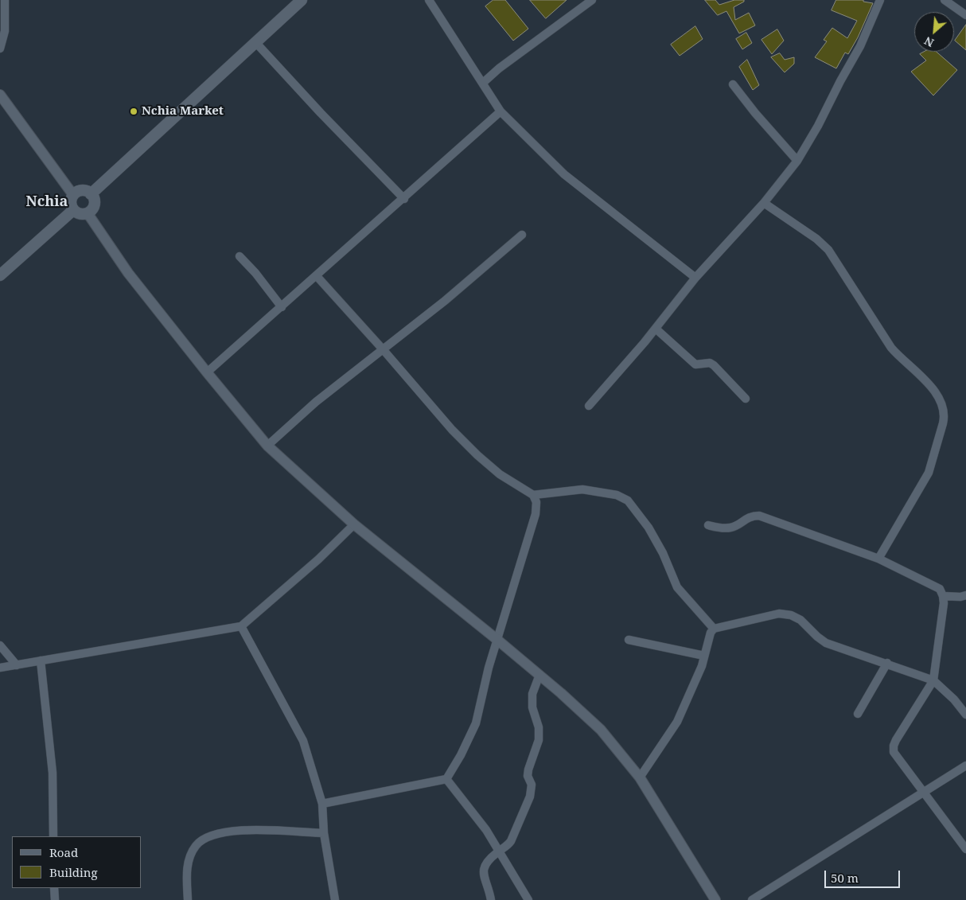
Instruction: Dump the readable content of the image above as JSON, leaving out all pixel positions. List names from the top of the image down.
{
  "districts": ["Nchia"],
  "places": ["Nchia Market"],
  "legend": ["Road", "Building"],
  "scale_bar": "50 m",
  "north": "bottom left"
}
